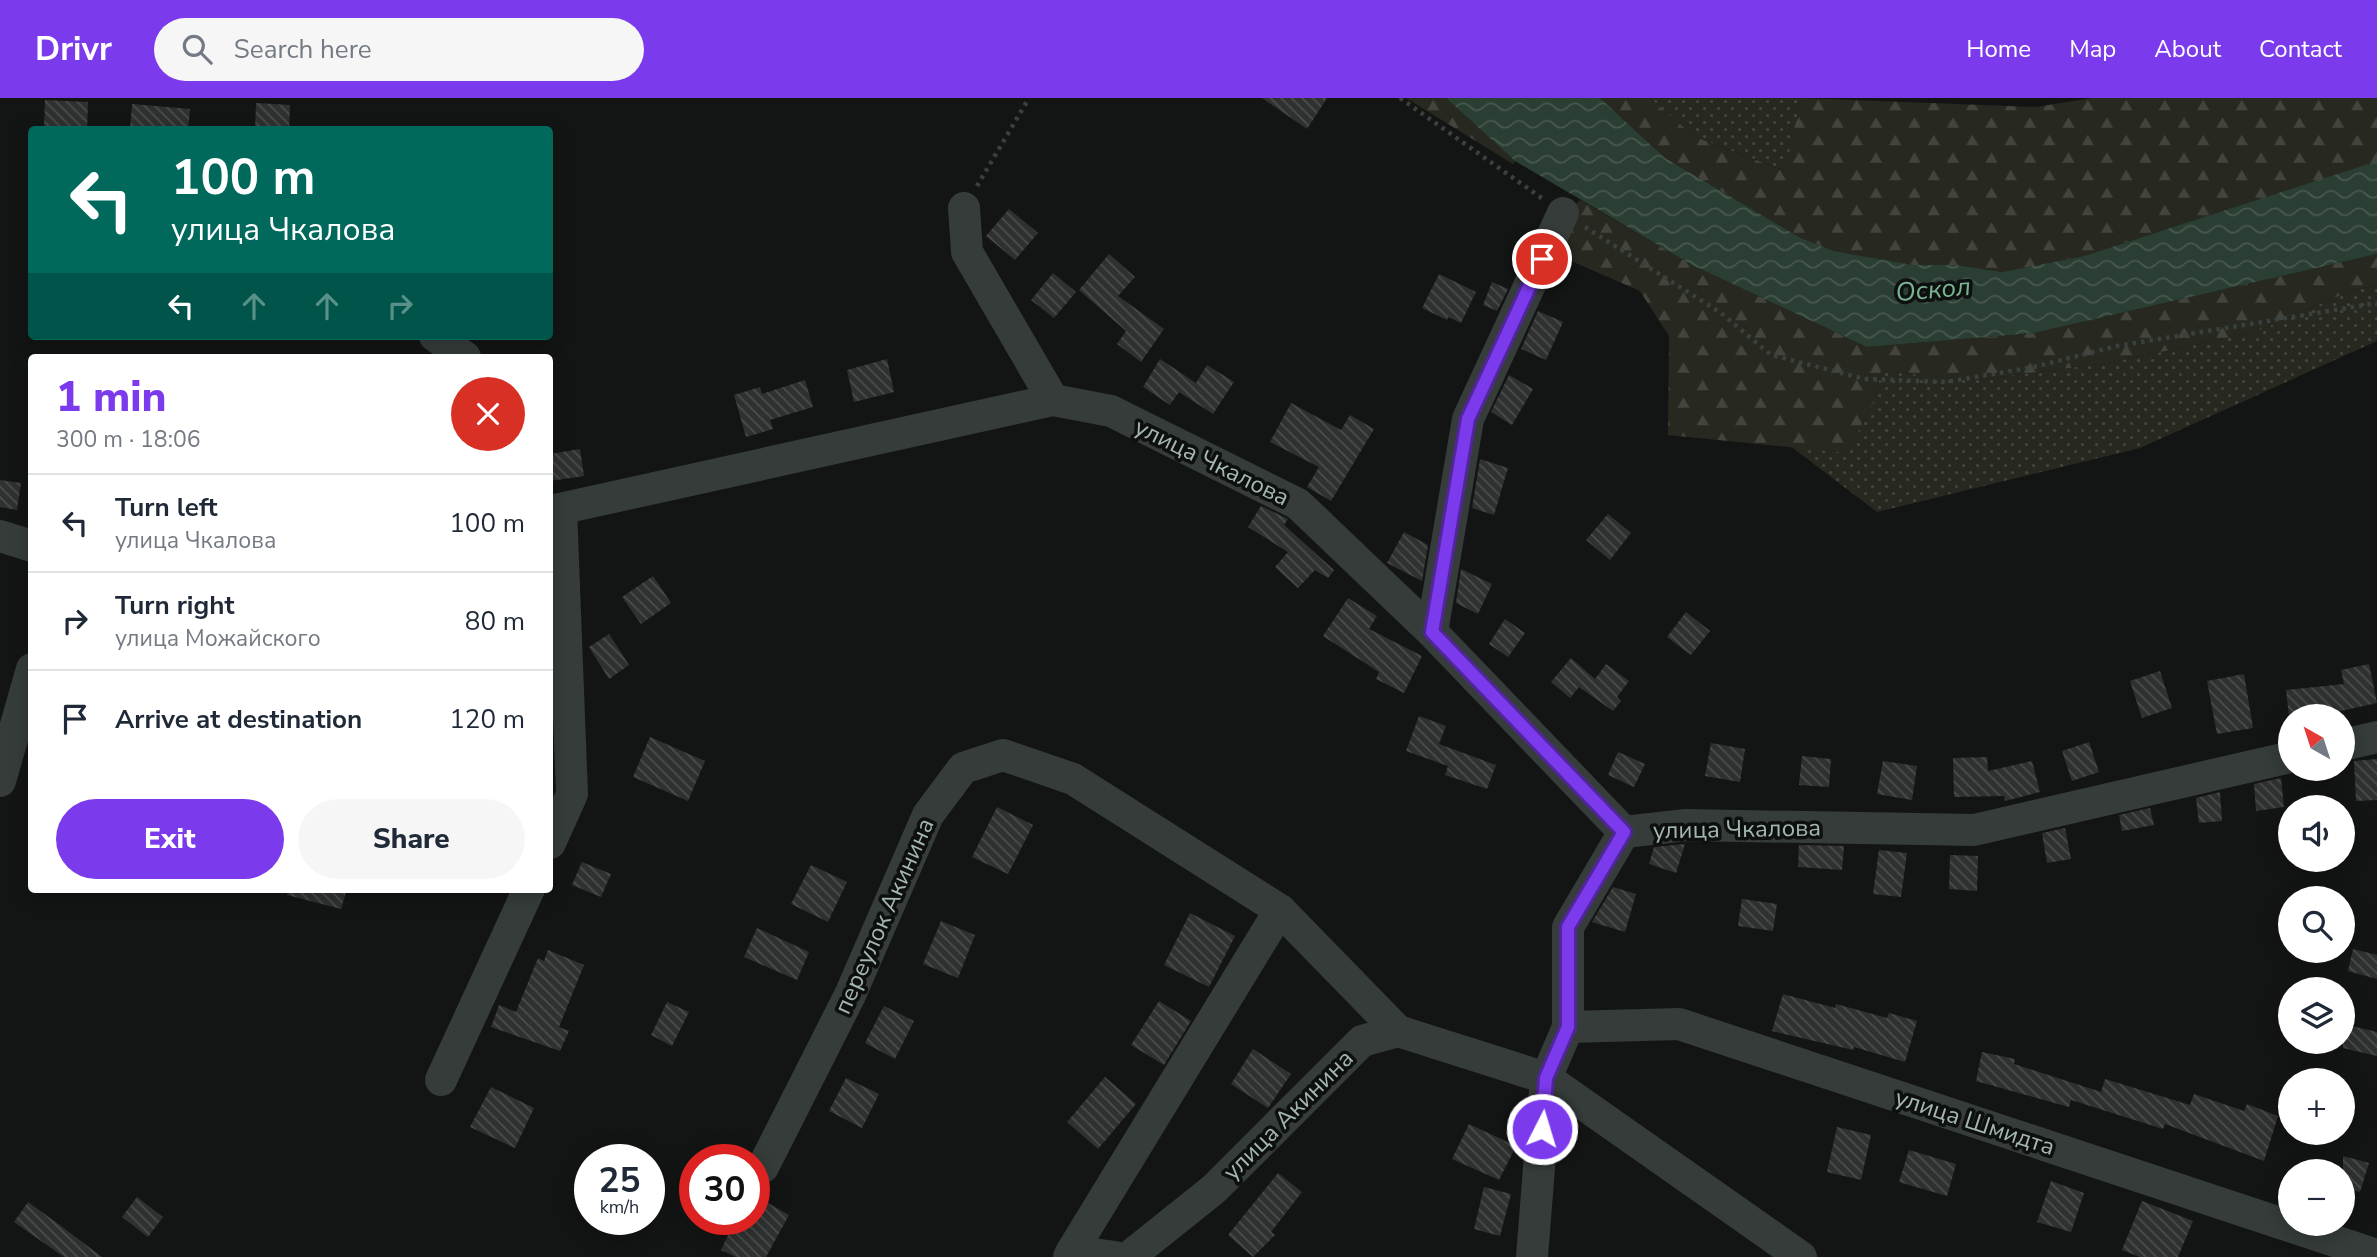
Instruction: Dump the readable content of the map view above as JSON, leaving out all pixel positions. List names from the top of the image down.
{
  "streets": {
    "street": [
      "улица Чкалова",
      "переулок Акинина",
      "улица Акинина",
      "улица Шмидта"
    ]
  },
  "crossings": [
    ["переулок Акинина", "улица Акинина"]
  ],
  "water": ["Оскол"],
  "north": "top left",
  "page": {
    "header": "Drivr",
    "search": "Search here",
    "nav": [
      "Home",
      "Map",
      "About",
      "Contact"
    ],
    "turn": ["100 m", "улица Чкалова"],
    "heading": ["1 min", "300 m · 18:06"],
    "list": [
      {
        "name": "Turn left",
        "note": "улица Чкалова",
        "value": "100 m"
      },
      {
        "name": "Turn right",
        "note": "улица Можайского",
        "value": "80 m"
      },
      {
        "name": "Arrive at destination",
        "value": "120 m"
      }
    ],
    "map_buttons": ["+", "−"],
    "buttons": ["Exit", "Share"],
    "speed": "25 km/h",
    "limit": "30"
  }
}
